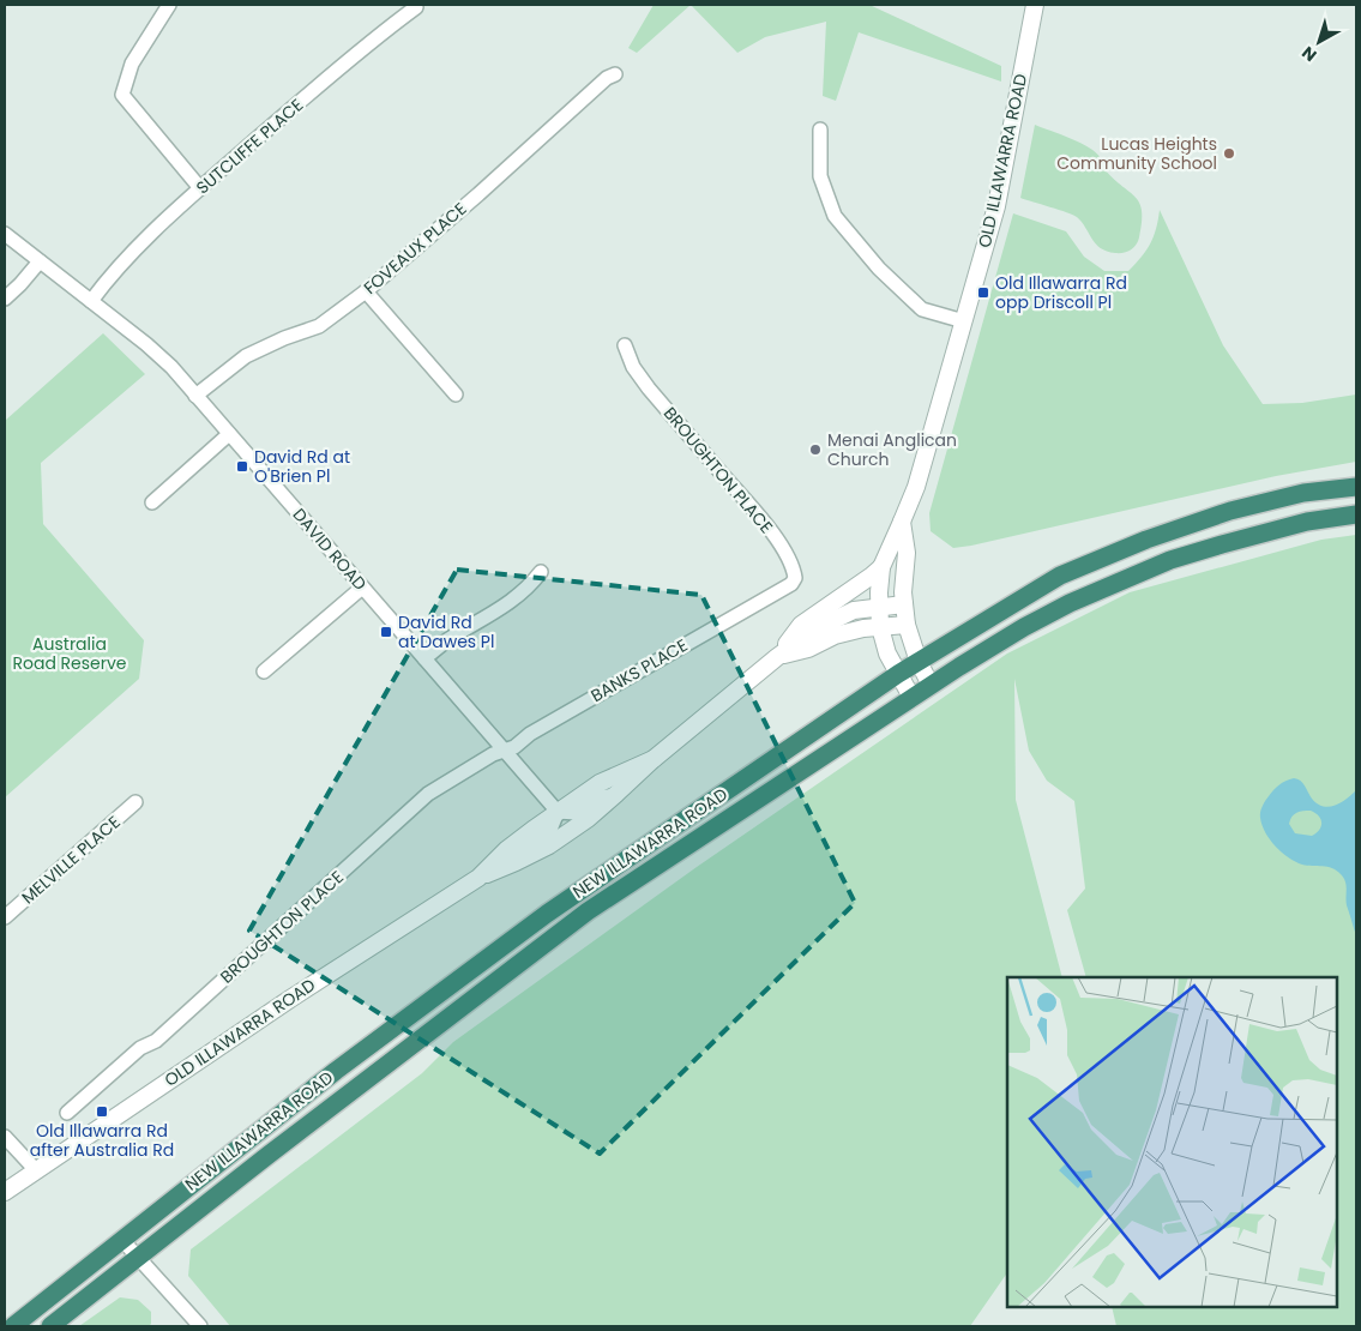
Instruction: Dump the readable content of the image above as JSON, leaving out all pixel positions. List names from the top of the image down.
{
  "streets": {
    "highway": ["NEW ILLAWARRA ROAD"],
    "street": [
      "SUTCLIFFE PLACE",
      "OLD ILLAWARRA ROAD",
      "FOVEAUX PLACE",
      "BROUGHTON PLACE",
      "DAVID ROAD",
      "BANKS PLACE",
      "MELVILLE PLACE"
    ]
  },
  "crossings": [
    ["SUTCLIFFE PLACE", "DAVID ROAD"],
    ["OLD ILLAWARRA ROAD", "DAVID ROAD"],
    ["OLD ILLAWARRA ROAD", "NEW ILLAWARRA ROAD"],
    ["FOVEAUX PLACE", "DAVID ROAD"],
    ["BROUGHTON PLACE", "DAVID ROAD"],
    ["BROUGHTON PLACE", "BANKS PLACE"],
    ["DAVID ROAD", "BANKS PLACE"]
  ],
  "parks": ["Australia Road Reserve"],
  "places": {
    "other": ["Lucas Heights Community School", "Menai Anglican Church"],
    "transit": [
      "Old Illawarra Rd opp Driscoll Pl",
      "David Rd at O'Brien Pl",
      "David Rd at Dawes Pl",
      "Old Illawarra Rd after Australia Rd"
    ]
  },
  "north": "bottom left"
}
